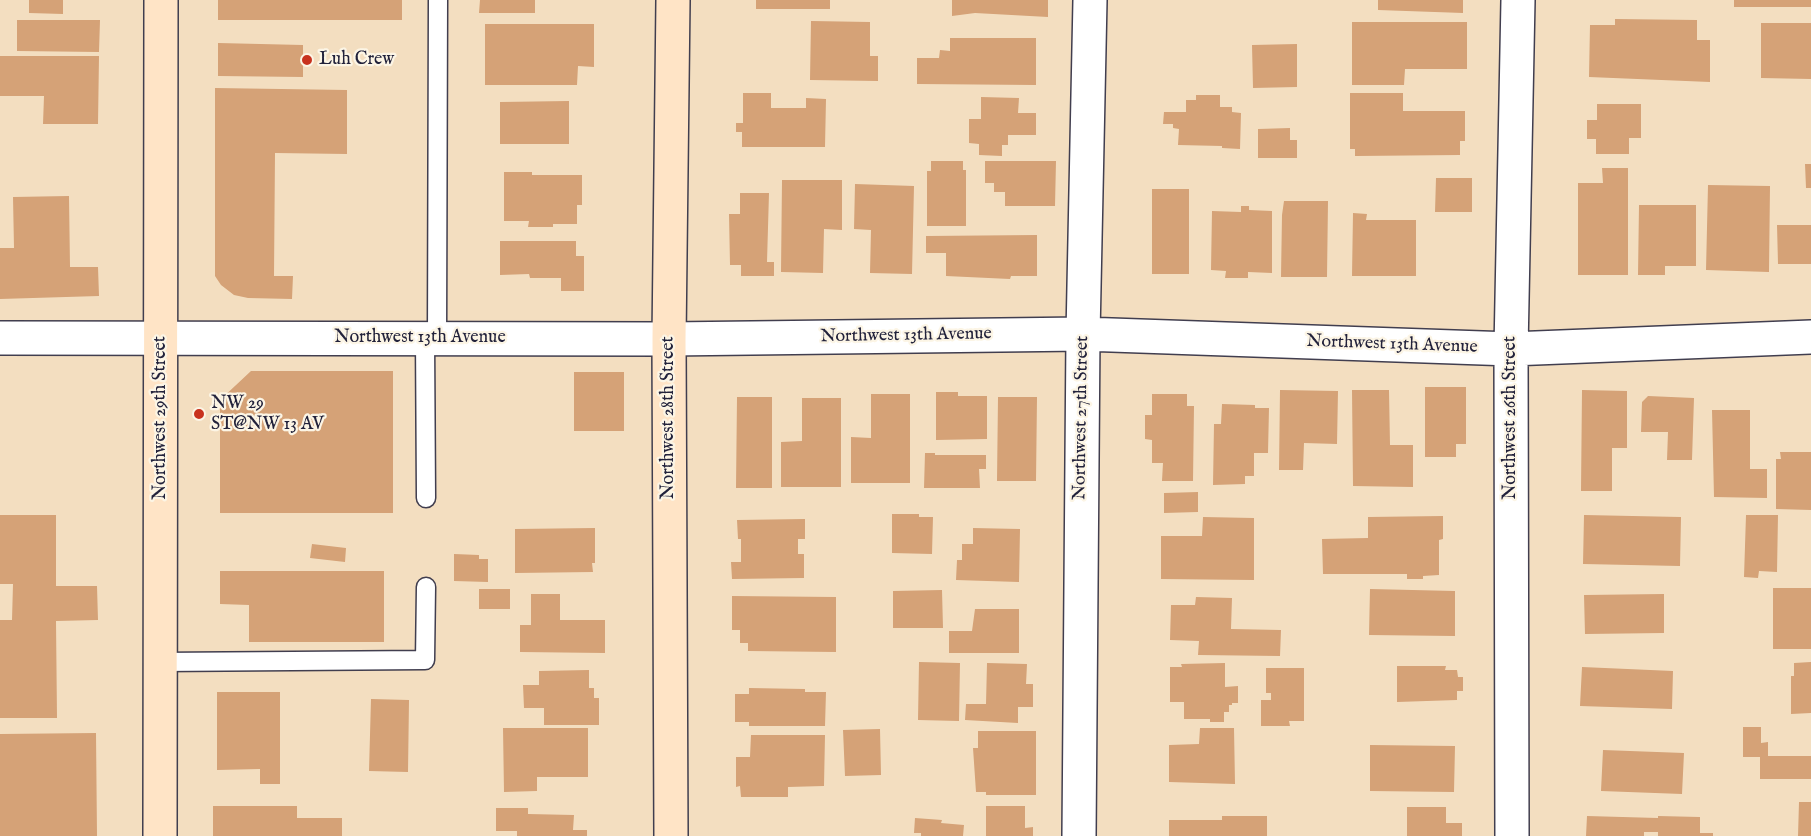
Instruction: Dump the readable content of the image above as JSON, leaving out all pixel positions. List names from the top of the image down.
{
  "streets": {
    "street": [
      "Northwest 13th Avenue",
      "Northwest 29th Street",
      "Northwest 28th Street",
      "Northwest 27th Street",
      "Northwest 26th Street"
    ]
  },
  "crossings": [
    ["Northwest 13th Avenue", "Northwest 29th Street"],
    ["Northwest 13th Avenue", "Northwest 28th Street"],
    ["Northwest 13th Avenue", "Northwest 27th Street"],
    ["Northwest 13th Avenue", "Northwest 26th Street"]
  ],
  "places": ["Luh Crew", "NW 29 ST@NW 13 AV"]
}
